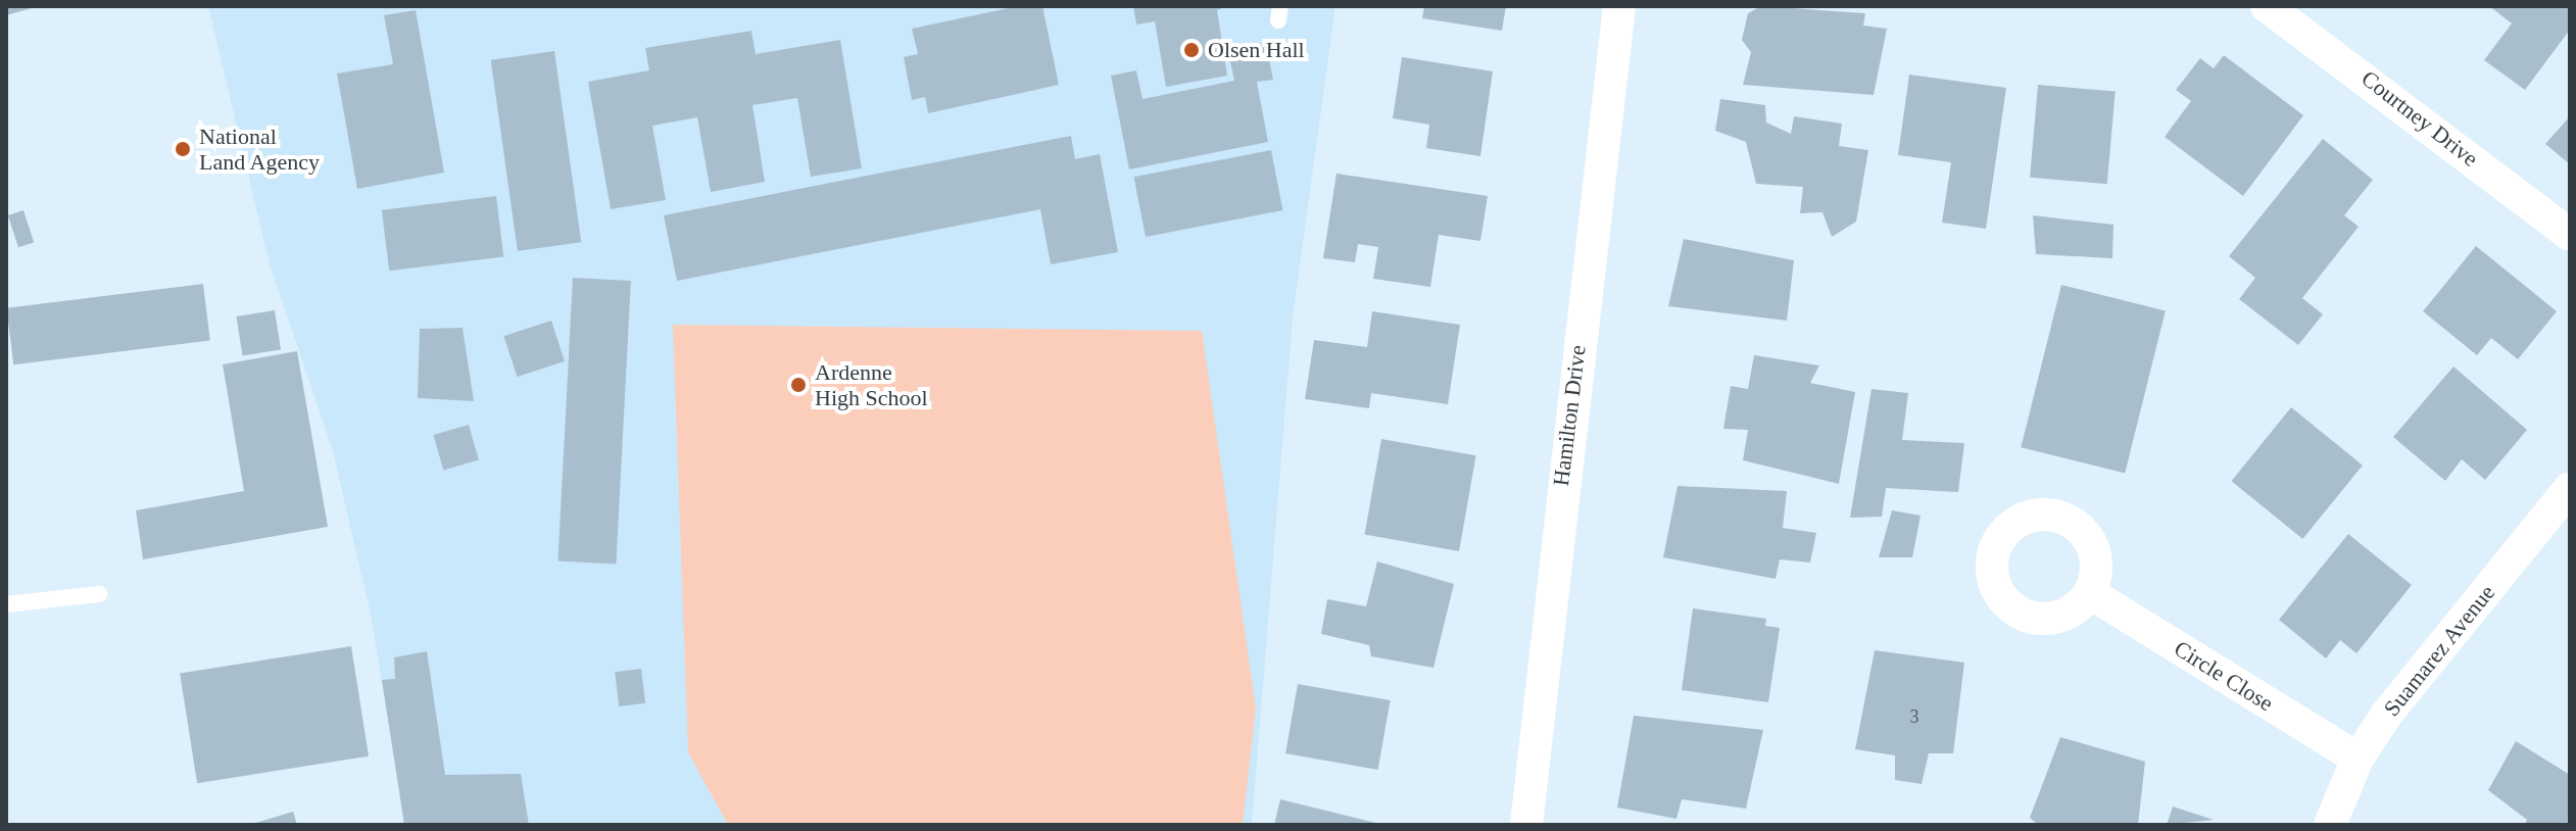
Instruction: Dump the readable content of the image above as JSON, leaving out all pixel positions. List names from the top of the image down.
{
  "streets": {
    "street": [
      "Courtney Drive",
      "Hamilton Drive",
      "Suamarez Avenue",
      "Circle Close"
    ]
  },
  "crossings": [
    ["Suamarez Avenue", "Circle Close"]
  ],
  "places": ["Olsen Hall", "National Land Agency", "Ardenne High School"],
  "house_numbers": ["3"]
}
